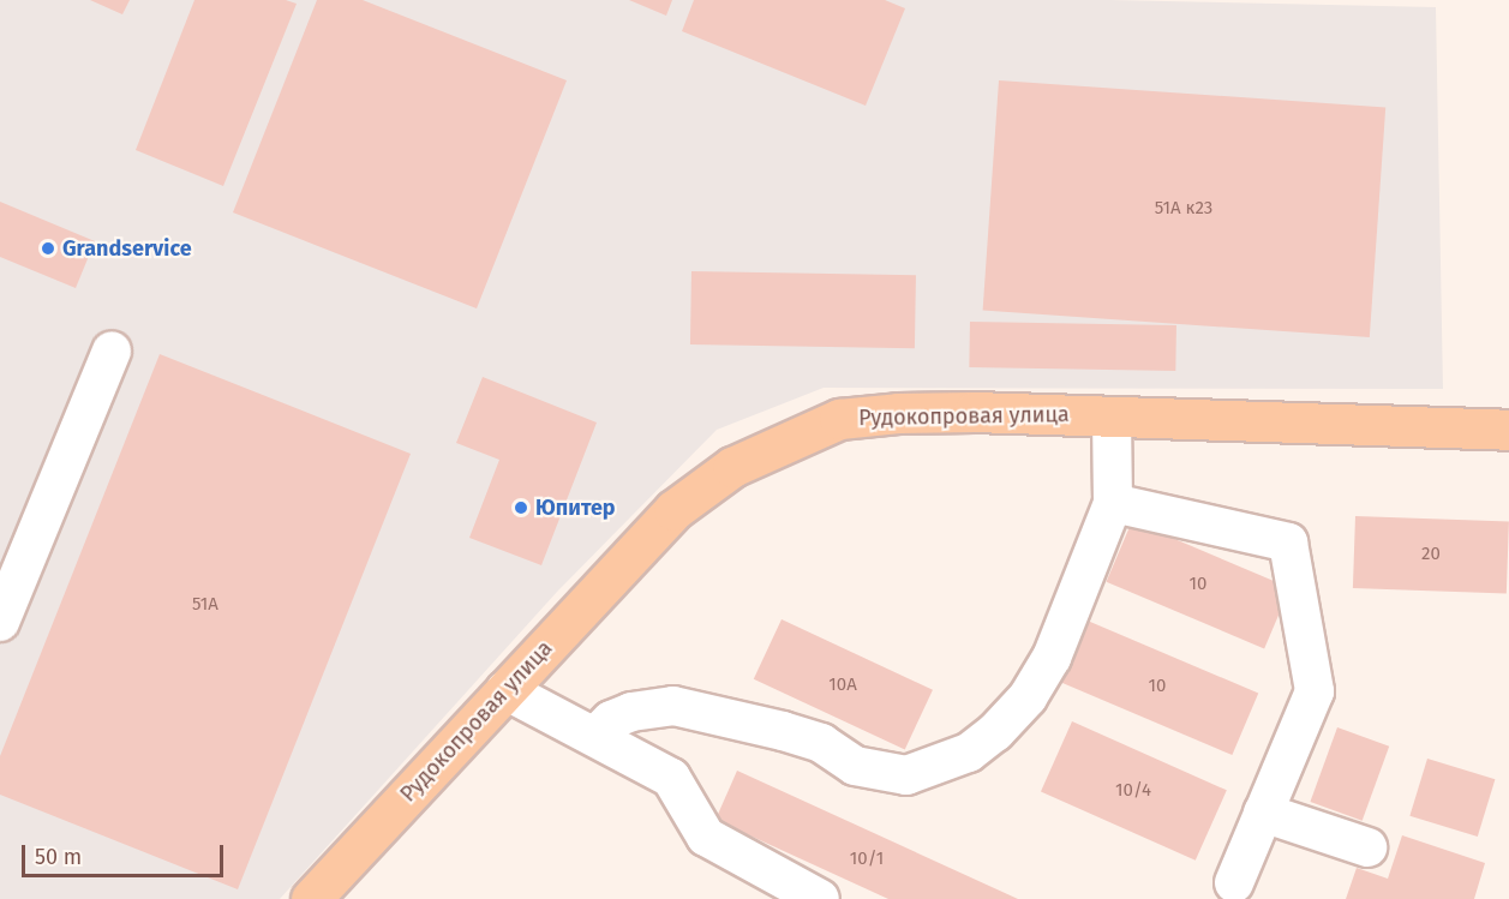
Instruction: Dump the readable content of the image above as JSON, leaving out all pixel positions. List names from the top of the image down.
{
  "streets": {
    "main road": ["Рудокопровая улица"]
  },
  "places": ["Grandservice", "Юпитер"],
  "house_numbers": [
    "51А к23",
    "20",
    "10",
    "51А",
    "10А",
    "10",
    "10/4",
    "10/1"
  ],
  "scale_bar": "50 m"
}
